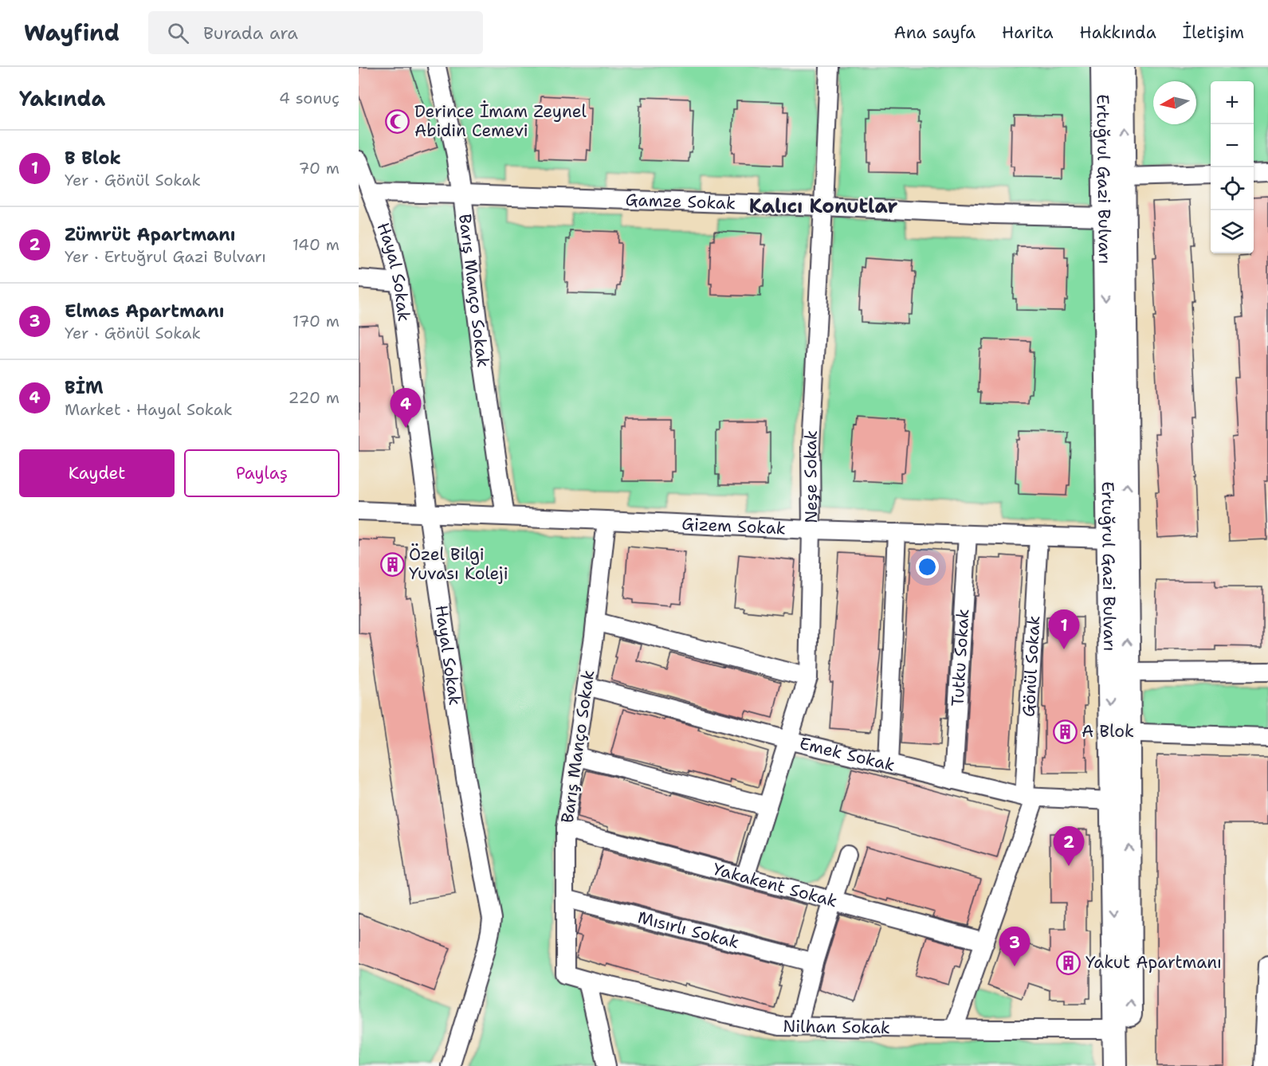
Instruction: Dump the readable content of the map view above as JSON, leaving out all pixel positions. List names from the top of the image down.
{
  "streets": {
    "main road": ["Ertuğrul Gazi Bulvarı"],
    "street": [
      "Gamze Sokak",
      "Hayal Sokak",
      "Barış Manço Sokak",
      "Neşe Sokak",
      "Gizem Sokak",
      "Tutku Sokak",
      "Gönül Sokak",
      "Emek Sokak",
      "Yakakent Sokak",
      "Mısırlı Sokak",
      "Nilhan Sokak"
    ]
  },
  "crossings": [
    ["Ertuğrul Gazi Bulvarı", "Gamze Sokak"],
    ["Ertuğrul Gazi Bulvarı", "Gizem Sokak"],
    ["Ertuğrul Gazi Bulvarı", "Emek Sokak"],
    ["Ertuğrul Gazi Bulvarı", "Nilhan Sokak"],
    ["Gamze Sokak", "Hayal Sokak"],
    ["Gamze Sokak", "Barış Manço Sokak"],
    ["Gamze Sokak", "Neşe Sokak"],
    ["Hayal Sokak", "Gizem Sokak"],
    ["Barış Manço Sokak", "Gizem Sokak"],
    ["Barış Manço Sokak", "Emek Sokak"],
    ["Barış Manço Sokak", "Yakakent Sokak"],
    ["Barış Manço Sokak", "Mısırlı Sokak"],
    ["Barış Manço Sokak", "Nilhan Sokak"],
    ["Neşe Sokak", "Gizem Sokak"],
    ["Neşe Sokak", "Emek Sokak"],
    ["Neşe Sokak", "Yakakent Sokak"],
    ["Gizem Sokak", "Tutku Sokak"],
    ["Gizem Sokak", "Gönül Sokak"],
    ["Tutku Sokak", "Emek Sokak"],
    ["Gönül Sokak", "Emek Sokak"],
    ["Gönül Sokak", "Yakakent Sokak"],
    ["Gönül Sokak", "Nilhan Sokak"]
  ],
  "districts": ["Kalıcı Konutlar"],
  "places": {
    "mosque": ["Derince İmam Zeynel Abidin Cemevi"],
    "building": ["Özel Bilgi Yuvası Koleji", "A Blok", "Yakut Apartmanı"]
  },
  "north": "left",
  "page": {
    "header": "Wayfind",
    "search": "Burada ara",
    "nav": [
      "Ana sayfa",
      "Harita",
      "Hakkında",
      "İletişim"
    ],
    "heading": ["Yakında", "4 sonuç"],
    "map_buttons": ["+", "−"],
    "list": [
      {
        "mark": "1",
        "name": "B Blok",
        "note": "Yer · Gönül Sokak",
        "value": "70 m"
      },
      {
        "mark": "2",
        "name": "Zümrüt Apartmanı",
        "note": "Yer · Ertuğrul Gazi Bulvarı",
        "value": "140 m"
      },
      {
        "mark": "3",
        "name": "Elmas Apartmanı",
        "note": "Yer · Gönül Sokak",
        "value": "170 m"
      },
      {
        "mark": "4",
        "name": "BİM",
        "note": "Market · Hayal Sokak",
        "value": "220 m"
      }
    ],
    "pins": [
      "4",
      "1",
      "2",
      "3"
    ],
    "buttons": ["Kaydet", "Paylaş"]
  }
}
